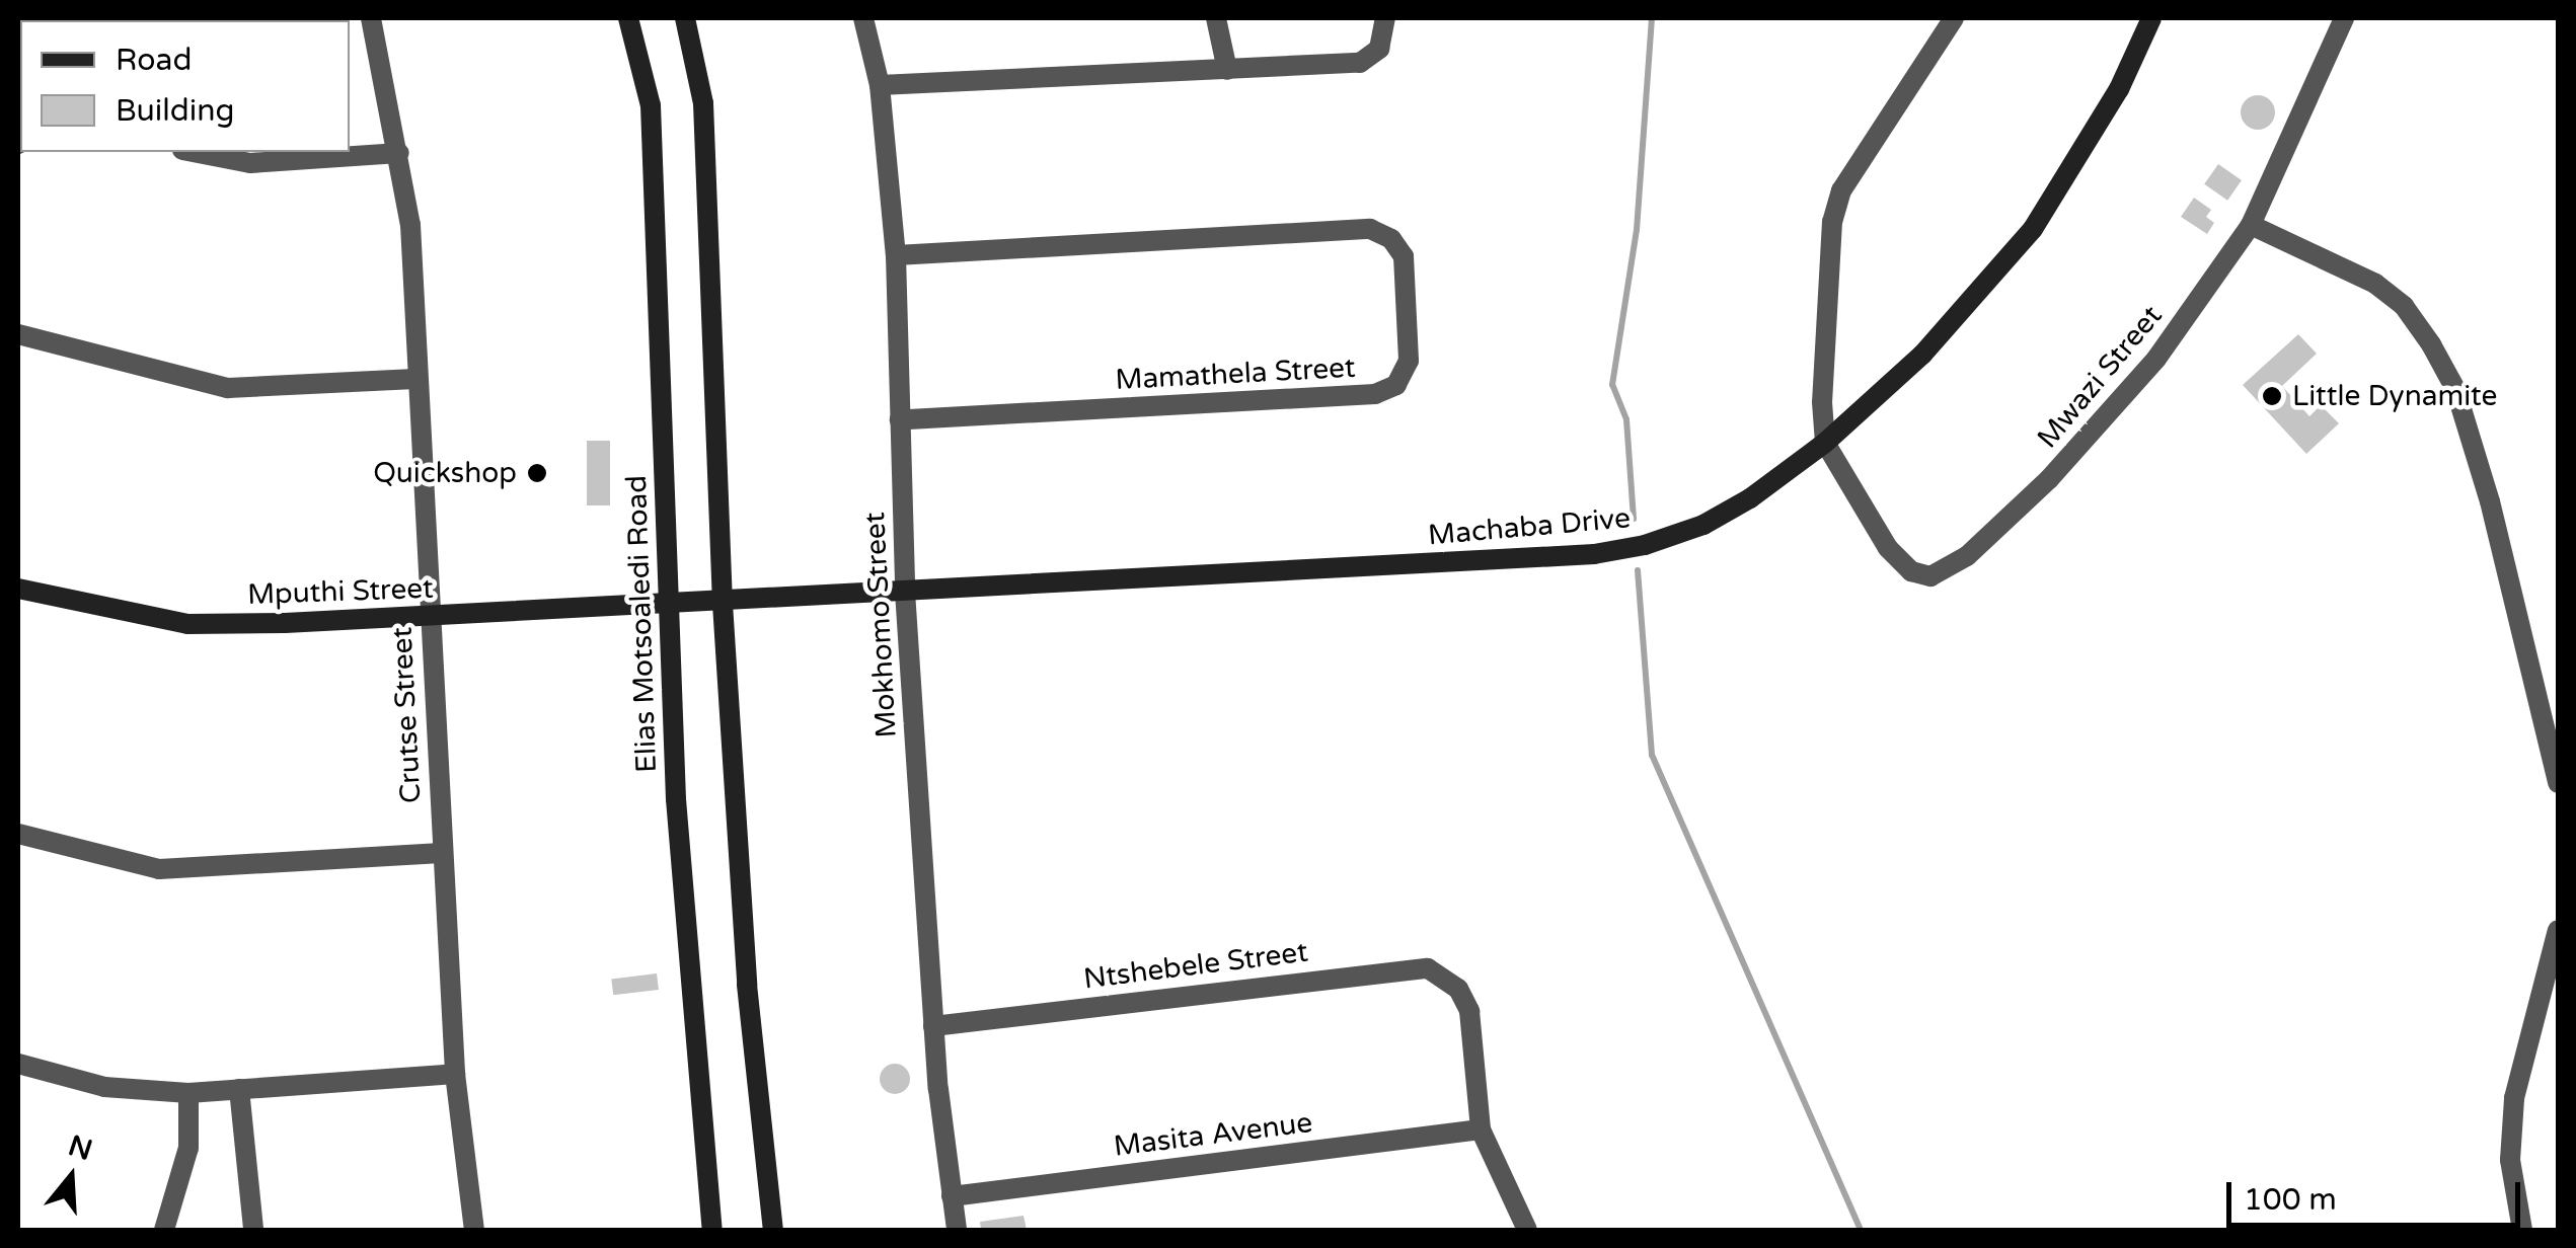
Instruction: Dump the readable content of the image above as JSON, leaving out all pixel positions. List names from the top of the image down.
{
  "streets": {
    "main road": ["Machaba Drive", "Mputhi Street", "Elias Motsoaledi Road"],
    "street": [
      "Mamathela Street",
      "Mwazi Street",
      "Mokhomo Street",
      "Crutse Street",
      "Ntshebele Street",
      "Masita Avenue"
    ]
  },
  "crossings": [
    ["Mamathela Street", "Mokhomo Street"],
    ["Mwazi Street", "Machaba Drive"],
    ["Machaba Drive", "Mputhi Street"],
    ["Machaba Drive", "Elias Motsoaledi Road"],
    ["Machaba Drive", "Mokhomo Street"],
    ["Mputhi Street", "Elias Motsoaledi Road"],
    ["Mputhi Street", "Crutse Street"],
    ["Mokhomo Street", "Ntshebele Street"],
    ["Mokhomo Street", "Masita Avenue"],
    ["Ntshebele Street", "Masita Avenue"]
  ],
  "places": ["Little Dynamite", "Quickshop"],
  "legend": ["Road", "Building"],
  "scale_bar": "100 m",
  "north": "top"
}
